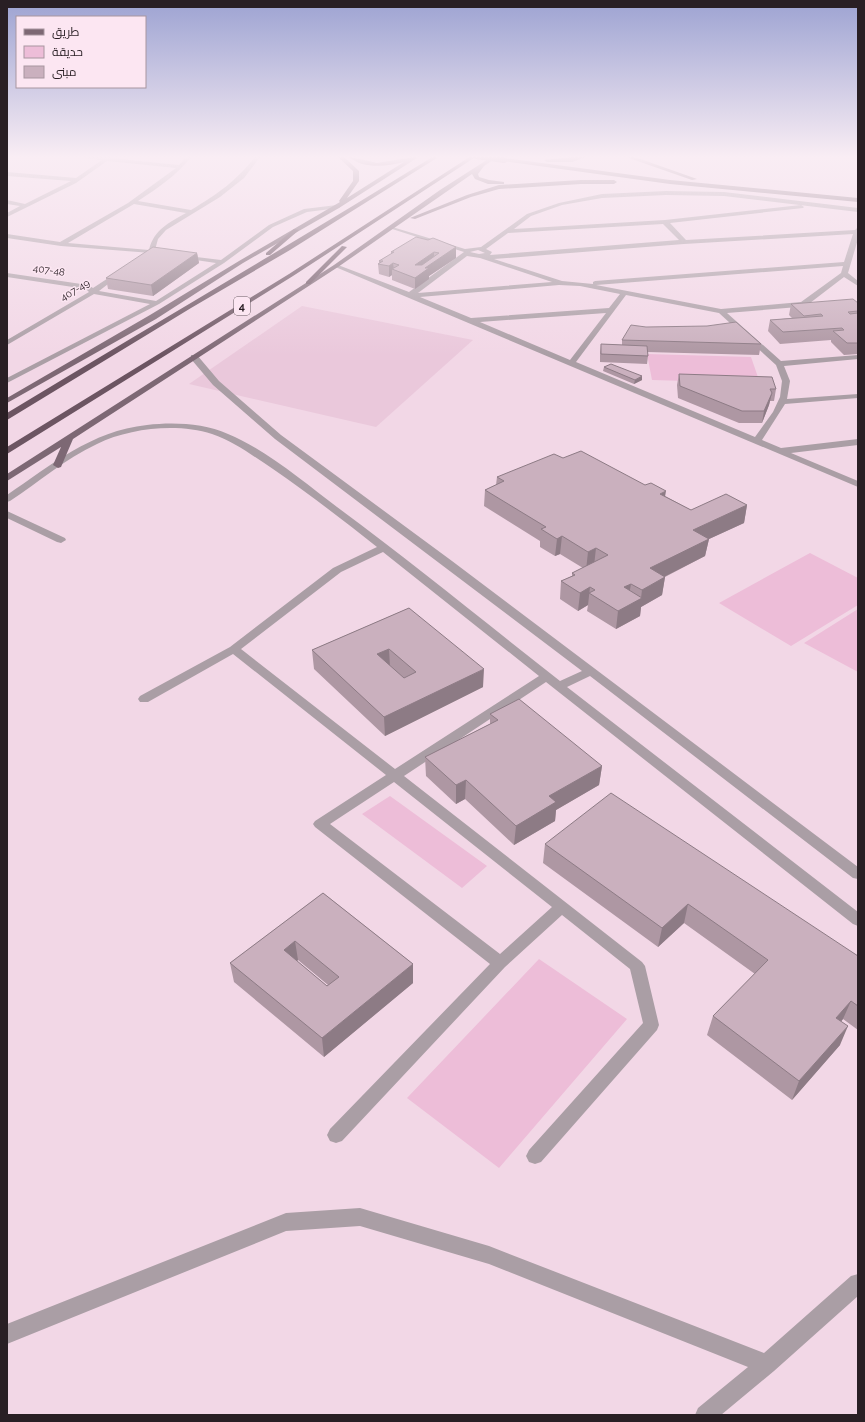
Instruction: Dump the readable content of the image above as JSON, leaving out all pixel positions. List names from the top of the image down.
{
  "streets": {
    "highway": ["4"],
    "street": ["407-48", "407-49"]
  },
  "crossings": [
    ["407-48", "407-49"]
  ],
  "legend": ["طريق", "حديقة", "مبنى"]
}
